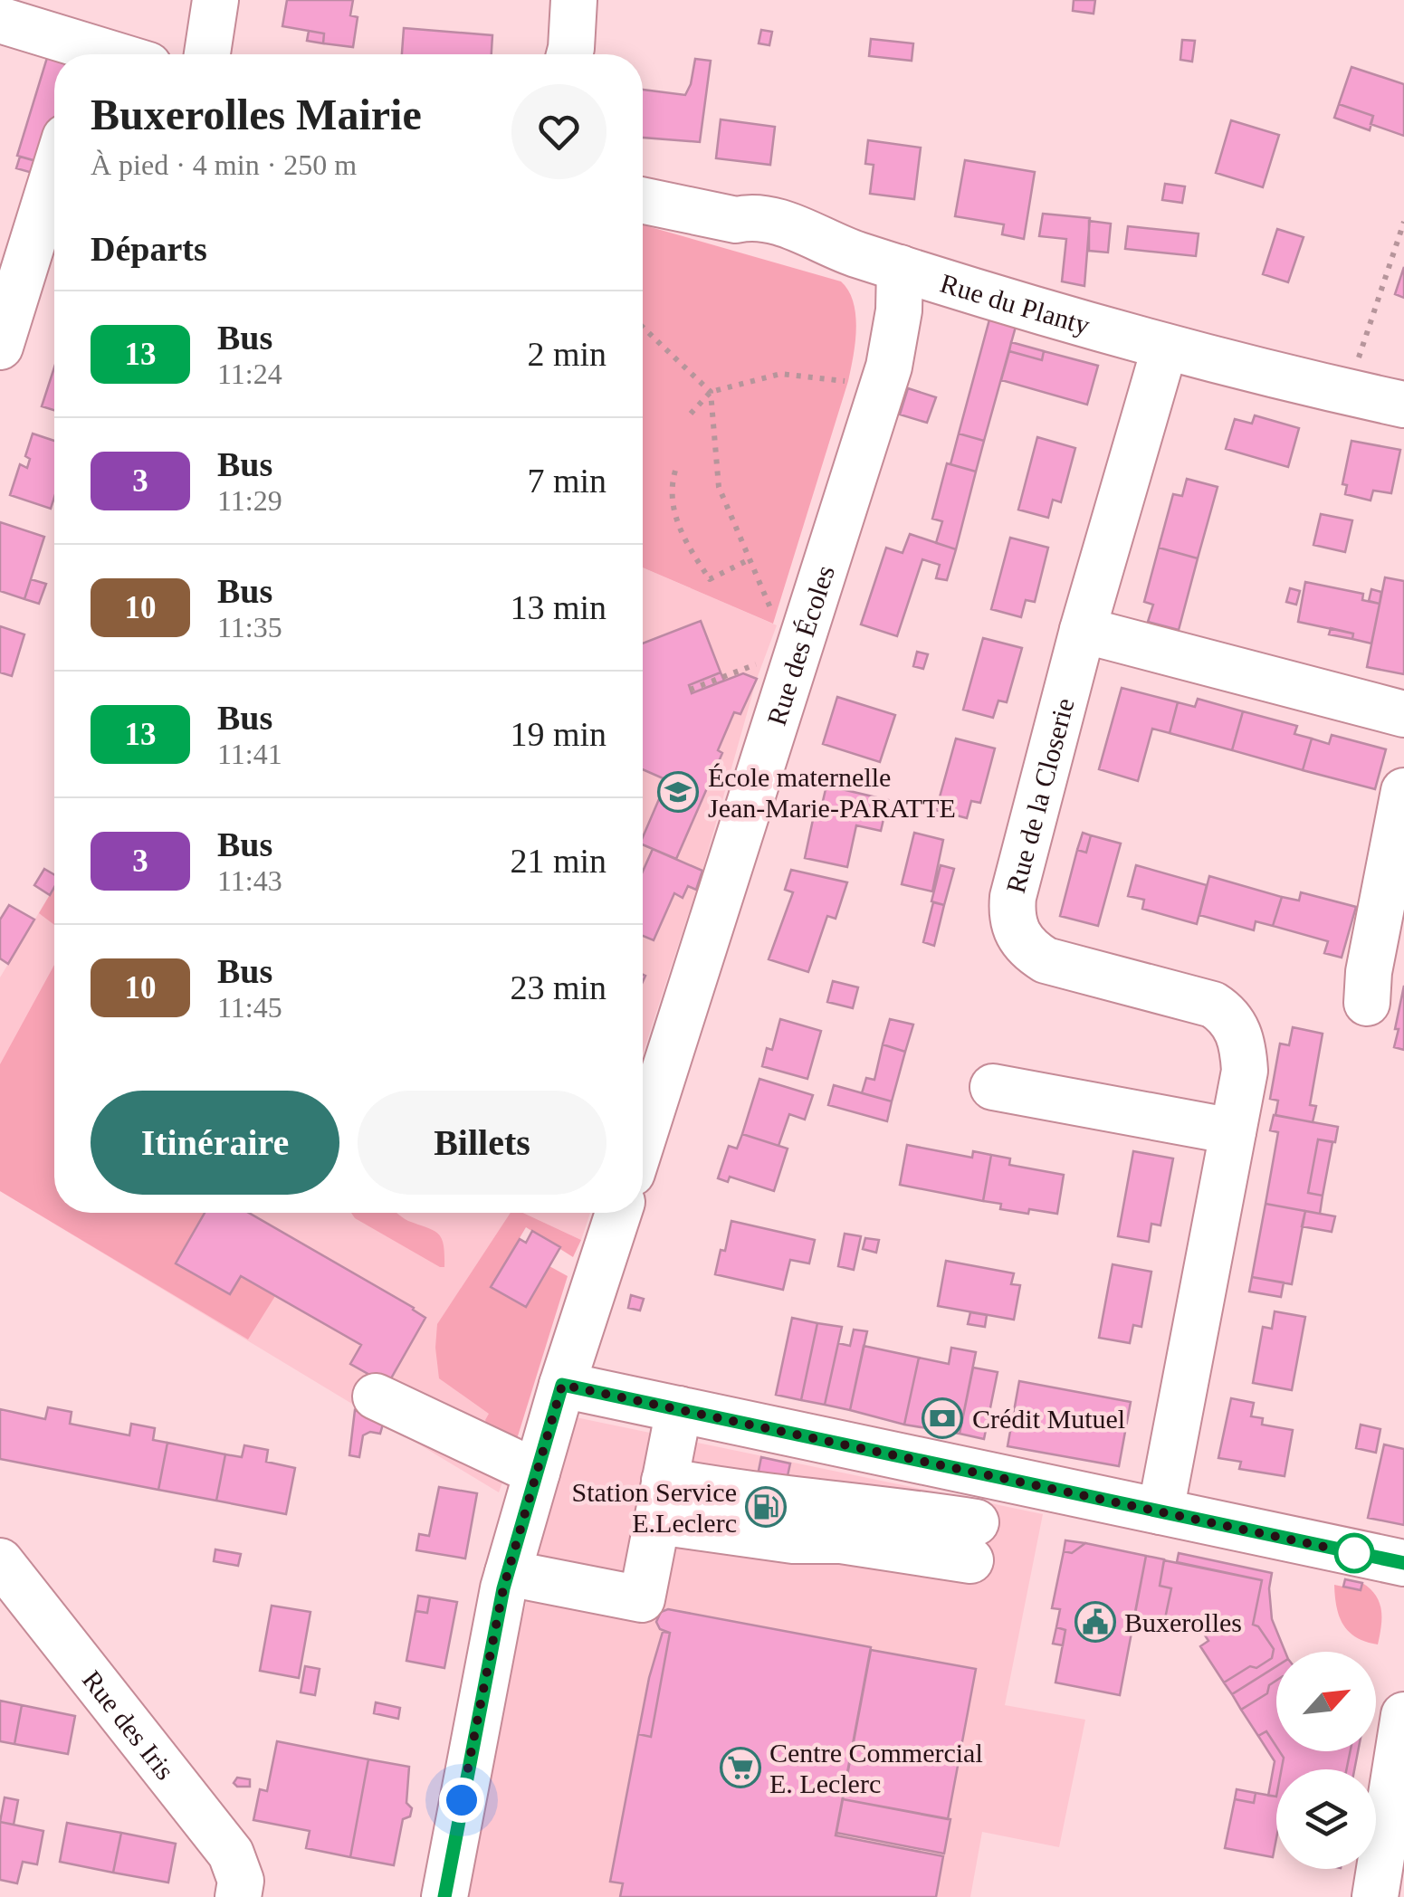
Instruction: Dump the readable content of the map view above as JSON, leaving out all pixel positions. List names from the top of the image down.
{
  "streets": {
    "street": [
      "Rue du Planty",
      "Rue des Écoles",
      "Rue de la Closerie",
      "Rue des Iris"
    ]
  },
  "crossings": [
    ["Rue du Planty", "Rue des Écoles"],
    ["Rue du Planty", "Rue de la Closerie"]
  ],
  "places": {
    "school or university": ["École maternelle Jean-Marie-PARATTE"],
    "bank": ["Crédit Mutuel"],
    "fuel station": ["Station Service E.Leclerc"],
    "public building": ["Buxerolles"],
    "supermarket": ["Centre Commercial E. Leclerc"]
  },
  "lines": ["bus line 13"],
  "north": "top right",
  "page": {
    "heading": [
      ["Buxerolles Mairie", "À pied · 4 min · 250 m"],
      "Départs"
    ],
    "list": [
      {
        "mark": "13",
        "name": "Bus",
        "note": "11:24",
        "value": "2 min"
      },
      {
        "mark": "3",
        "name": "Bus",
        "note": "11:29",
        "value": "7 min"
      },
      {
        "mark": "10",
        "name": "Bus",
        "note": "11:35",
        "value": "13 min"
      },
      {
        "mark": "13",
        "name": "Bus",
        "note": "11:41",
        "value": "19 min"
      },
      {
        "mark": "3",
        "name": "Bus",
        "note": "11:43",
        "value": "21 min"
      },
      {
        "mark": "10",
        "name": "Bus",
        "note": "11:45",
        "value": "23 min"
      }
    ],
    "buttons": ["Itinéraire", "Billets"]
  }
}
